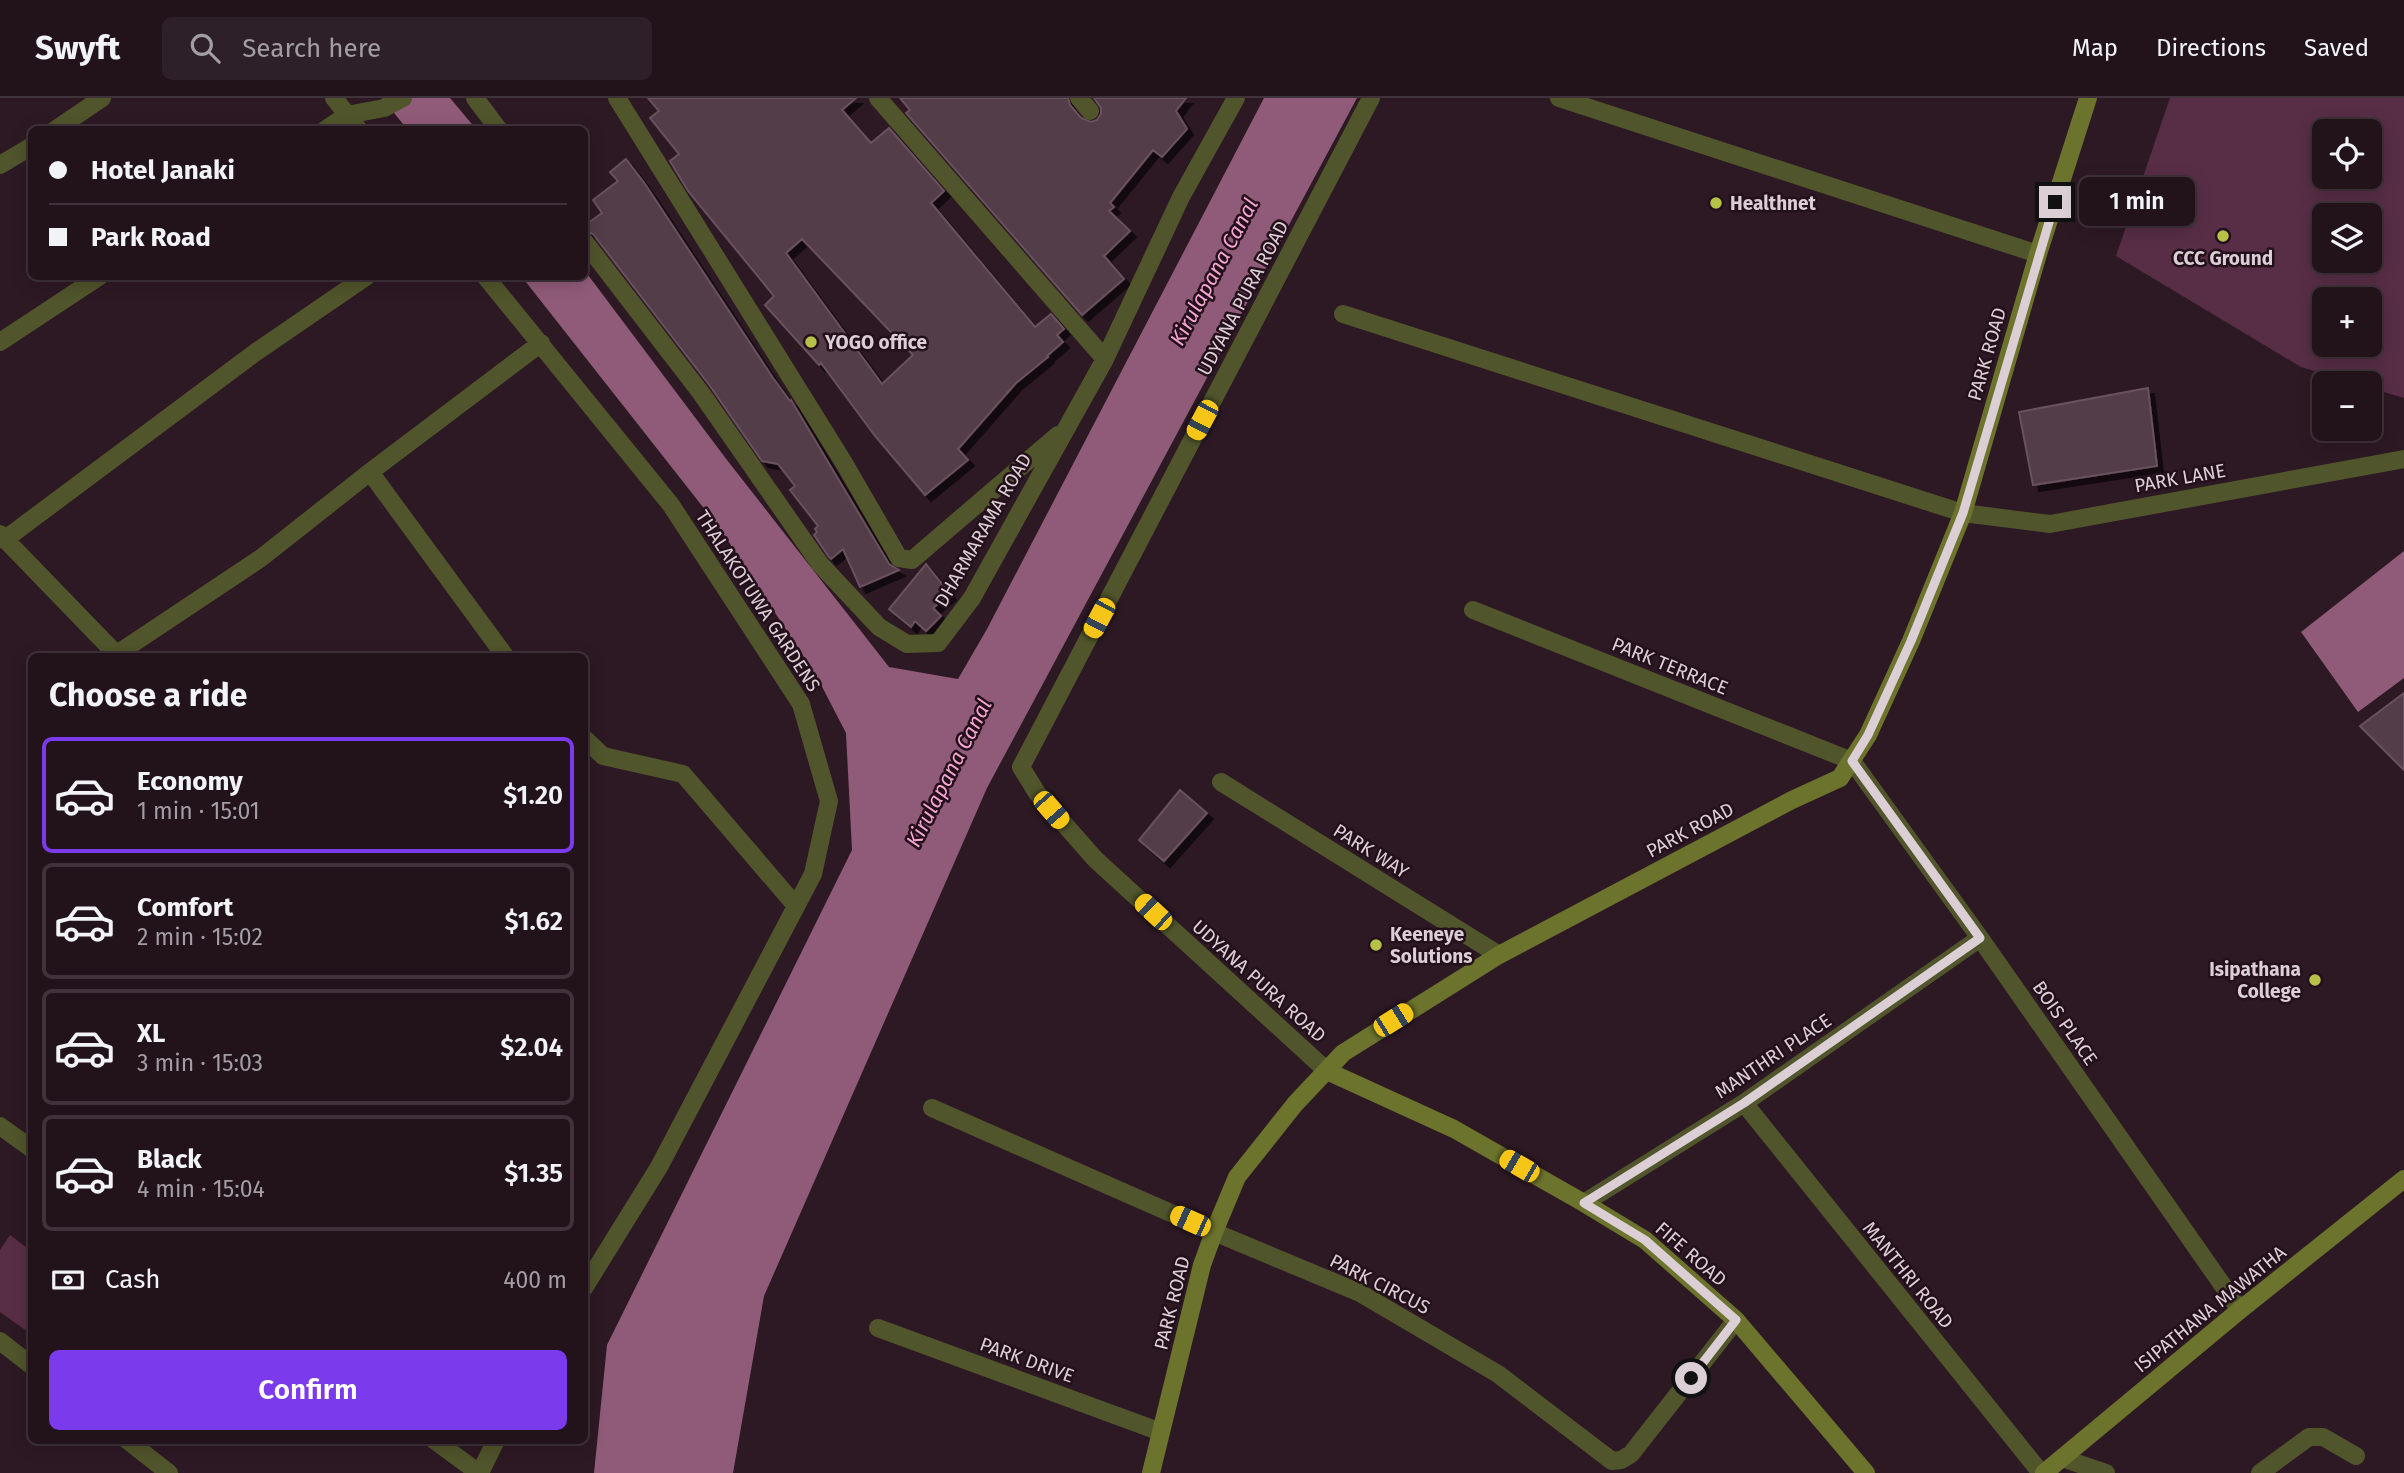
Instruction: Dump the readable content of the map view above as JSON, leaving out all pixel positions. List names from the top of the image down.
{
  "streets": {
    "main road": ["PARK ROAD", "FIFE ROAD", "ISIPATHANA MAWATHA"],
    "street": [
      "UDYANA PURA ROAD",
      "PARK LANE",
      "DHARMARAMA ROAD",
      "THALAKOTUWA GARDENS",
      "PARK TERRACE",
      "PARK WAY",
      "BOIS PLACE",
      "MANTHRI PLACE",
      "MANTHRI ROAD",
      "PARK CIRCUS",
      "PARK DRIVE"
    ]
  },
  "crossings": [
    ["UDYANA PURA ROAD", "PARK ROAD"],
    ["UDYANA PURA ROAD", "FIFE ROAD"],
    ["PARK ROAD", "PARK LANE"],
    ["PARK ROAD", "PARK TERRACE"],
    ["PARK ROAD", "PARK WAY"],
    ["PARK ROAD", "BOIS PLACE"],
    ["PARK ROAD", "FIFE ROAD"],
    ["PARK ROAD", "PARK CIRCUS"],
    ["PARK ROAD", "PARK DRIVE"],
    ["PARK TERRACE", "BOIS PLACE"],
    ["BOIS PLACE", "MANTHRI PLACE"],
    ["BOIS PLACE", "ISIPATHANA MAWATHA"],
    ["MANTHRI PLACE", "FIFE ROAD"],
    ["MANTHRI PLACE", "MANTHRI ROAD"],
    ["FIFE ROAD", "PARK CIRCUS"],
    ["MANTHRI ROAD", "ISIPATHANA MAWATHA"]
  ],
  "water": ["Kirulapana Canal"],
  "places": [
    "Healthnet",
    "CCC Ground",
    "YOGO office",
    "Keeneye Solutions",
    "Isipathana College"
  ],
  "page": {
    "header": "Swyft",
    "search": "Search here",
    "nav": ["Map", "Directions", "Saved"],
    "map_buttons": ["+", "−"],
    "banner": ["Hotel Janaki", "Park Road"],
    "bubble": "1 min",
    "heading": "Choose a ride",
    "list": [
      {
        "name": "Economy",
        "note": "1 min · 15:01",
        "value": "$1.20"
      },
      {
        "name": "Comfort",
        "note": "2 min · 15:02",
        "value": "$1.62"
      },
      {
        "name": "XL",
        "note": "3 min · 15:03",
        "value": "$2.04"
      },
      {
        "name": "Black",
        "note": "4 min · 15:04",
        "value": "$1.35"
      }
    ],
    "pay": ["Cash", "400 m"],
    "buttons": "Confirm"
  }
}
